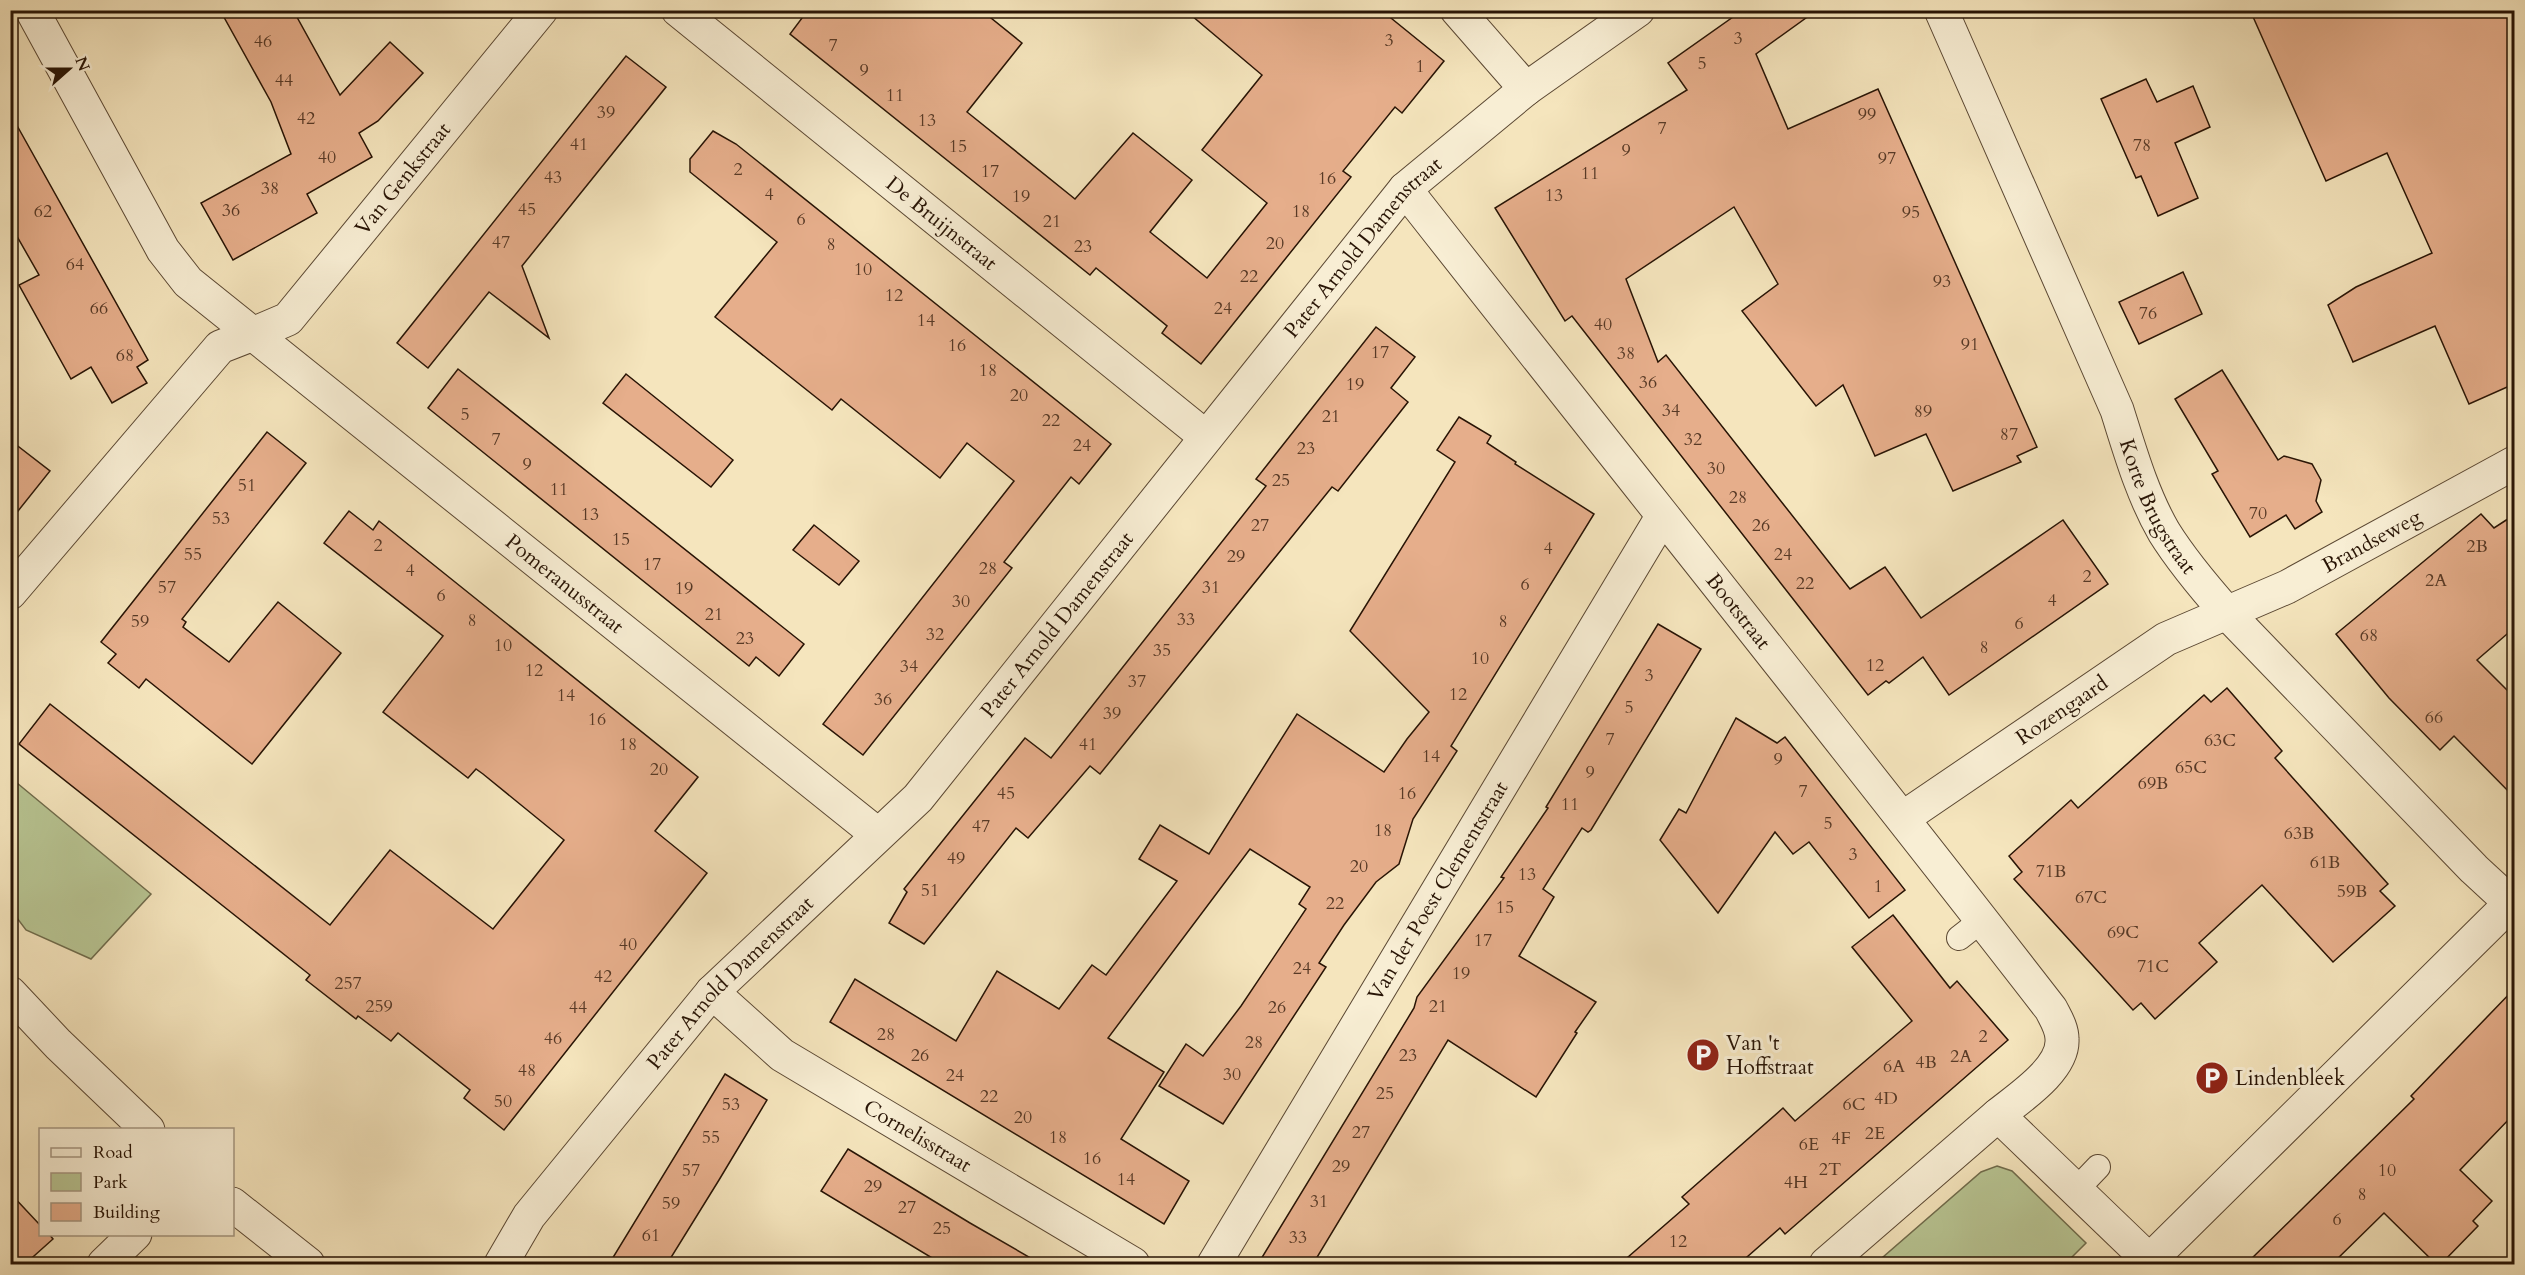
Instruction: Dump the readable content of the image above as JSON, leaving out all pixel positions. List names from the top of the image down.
{
  "streets": {
    "street": [
      "Van Genkstraat",
      "De Bruijnstraat",
      "Pater Arnold Damenstraat",
      "Korte Brugstraat",
      "Brandseweg",
      "Pomeranusstraat",
      "Bootstraat",
      "Rozengaard",
      "Van der Poest Clementstraat",
      "Cornelisstraat"
    ]
  },
  "crossings": [
    ["Van Genkstraat", "Pomeranusstraat"],
    ["De Bruijnstraat", "Pater Arnold Damenstraat"],
    ["Pater Arnold Damenstraat", "Pomeranusstraat"],
    ["Pater Arnold Damenstraat", "Bootstraat"],
    ["Pater Arnold Damenstraat", "Cornelisstraat"],
    ["Korte Brugstraat", "Brandseweg"],
    ["Korte Brugstraat", "Rozengaard"],
    ["Brandseweg", "Rozengaard"],
    ["Bootstraat", "Rozengaard"],
    ["Bootstraat", "Van der Poest Clementstraat"]
  ],
  "places": {
    "parking": ["Van 't Hoffstraat", "Lindenbleek"]
  },
  "house_numbers": [
    "3",
    "3",
    "46",
    "7",
    "5",
    "1",
    "9",
    "44",
    "11",
    "39",
    "99",
    "42",
    "13",
    "7",
    "41",
    "78",
    "15",
    "9",
    "40",
    "97",
    "2",
    "17",
    "11",
    "43",
    "16",
    "38",
    "4",
    "13",
    "19",
    "45",
    "36",
    "62",
    "18",
    "95",
    "6",
    "21",
    "47",
    "20",
    "8",
    "23",
    "64",
    "10",
    "22",
    "93",
    "12",
    "66",
    "24",
    "76",
    "14",
    "40",
    "91",
    "16",
    "17",
    "38",
    "68",
    "18",
    "36",
    "19",
    "20",
    "34",
    "89",
    "5",
    "21",
    "22",
    "87",
    "7",
    "32",
    "24",
    "23",
    "9",
    "30",
    "25",
    "51",
    "11",
    "28",
    "70",
    "13",
    "53",
    "27",
    "26",
    "15",
    "2",
    "2B",
    "4",
    "55",
    "24",
    "29",
    "17",
    "28",
    "4",
    "2",
    "2A",
    "22",
    "6",
    "57",
    "31",
    "19",
    "6",
    "4",
    "30",
    "21",
    "33",
    "8",
    "59",
    "8",
    "6",
    "32",
    "68",
    "23",
    "10",
    "8",
    "35",
    "10",
    "12",
    "34",
    "12",
    "3",
    "37",
    "12",
    "14",
    "36",
    "5",
    "39",
    "66",
    "16",
    "7",
    "63C",
    "18",
    "41",
    "14",
    "9",
    "65C",
    "20",
    "9",
    "69B",
    "7",
    "45",
    "16",
    "11",
    "5",
    "47",
    "18",
    "63B",
    "3",
    "49",
    "61B",
    "20",
    "71B",
    "13",
    "1",
    "51",
    "59B",
    "67C",
    "22",
    "15",
    "69C",
    "17",
    "40",
    "71C",
    "24",
    "19",
    "42",
    "257",
    "259",
    "21",
    "44",
    "26",
    "28",
    "2",
    "46",
    "28",
    "26",
    "23",
    "2A",
    "4B",
    "6A",
    "48",
    "30",
    "24",
    "25",
    "22",
    "4D",
    "50",
    "53",
    "6C",
    "20",
    "27",
    "2E",
    "55",
    "18",
    "4F",
    "6E",
    "16",
    "29",
    "2T",
    "57",
    "10",
    "14",
    "4H",
    "29",
    "8",
    "31",
    "59",
    "27",
    "6",
    "25",
    "61",
    "33",
    "12"
  ],
  "legend": ["Road", "Park", "Building"],
  "north": "right"
}
